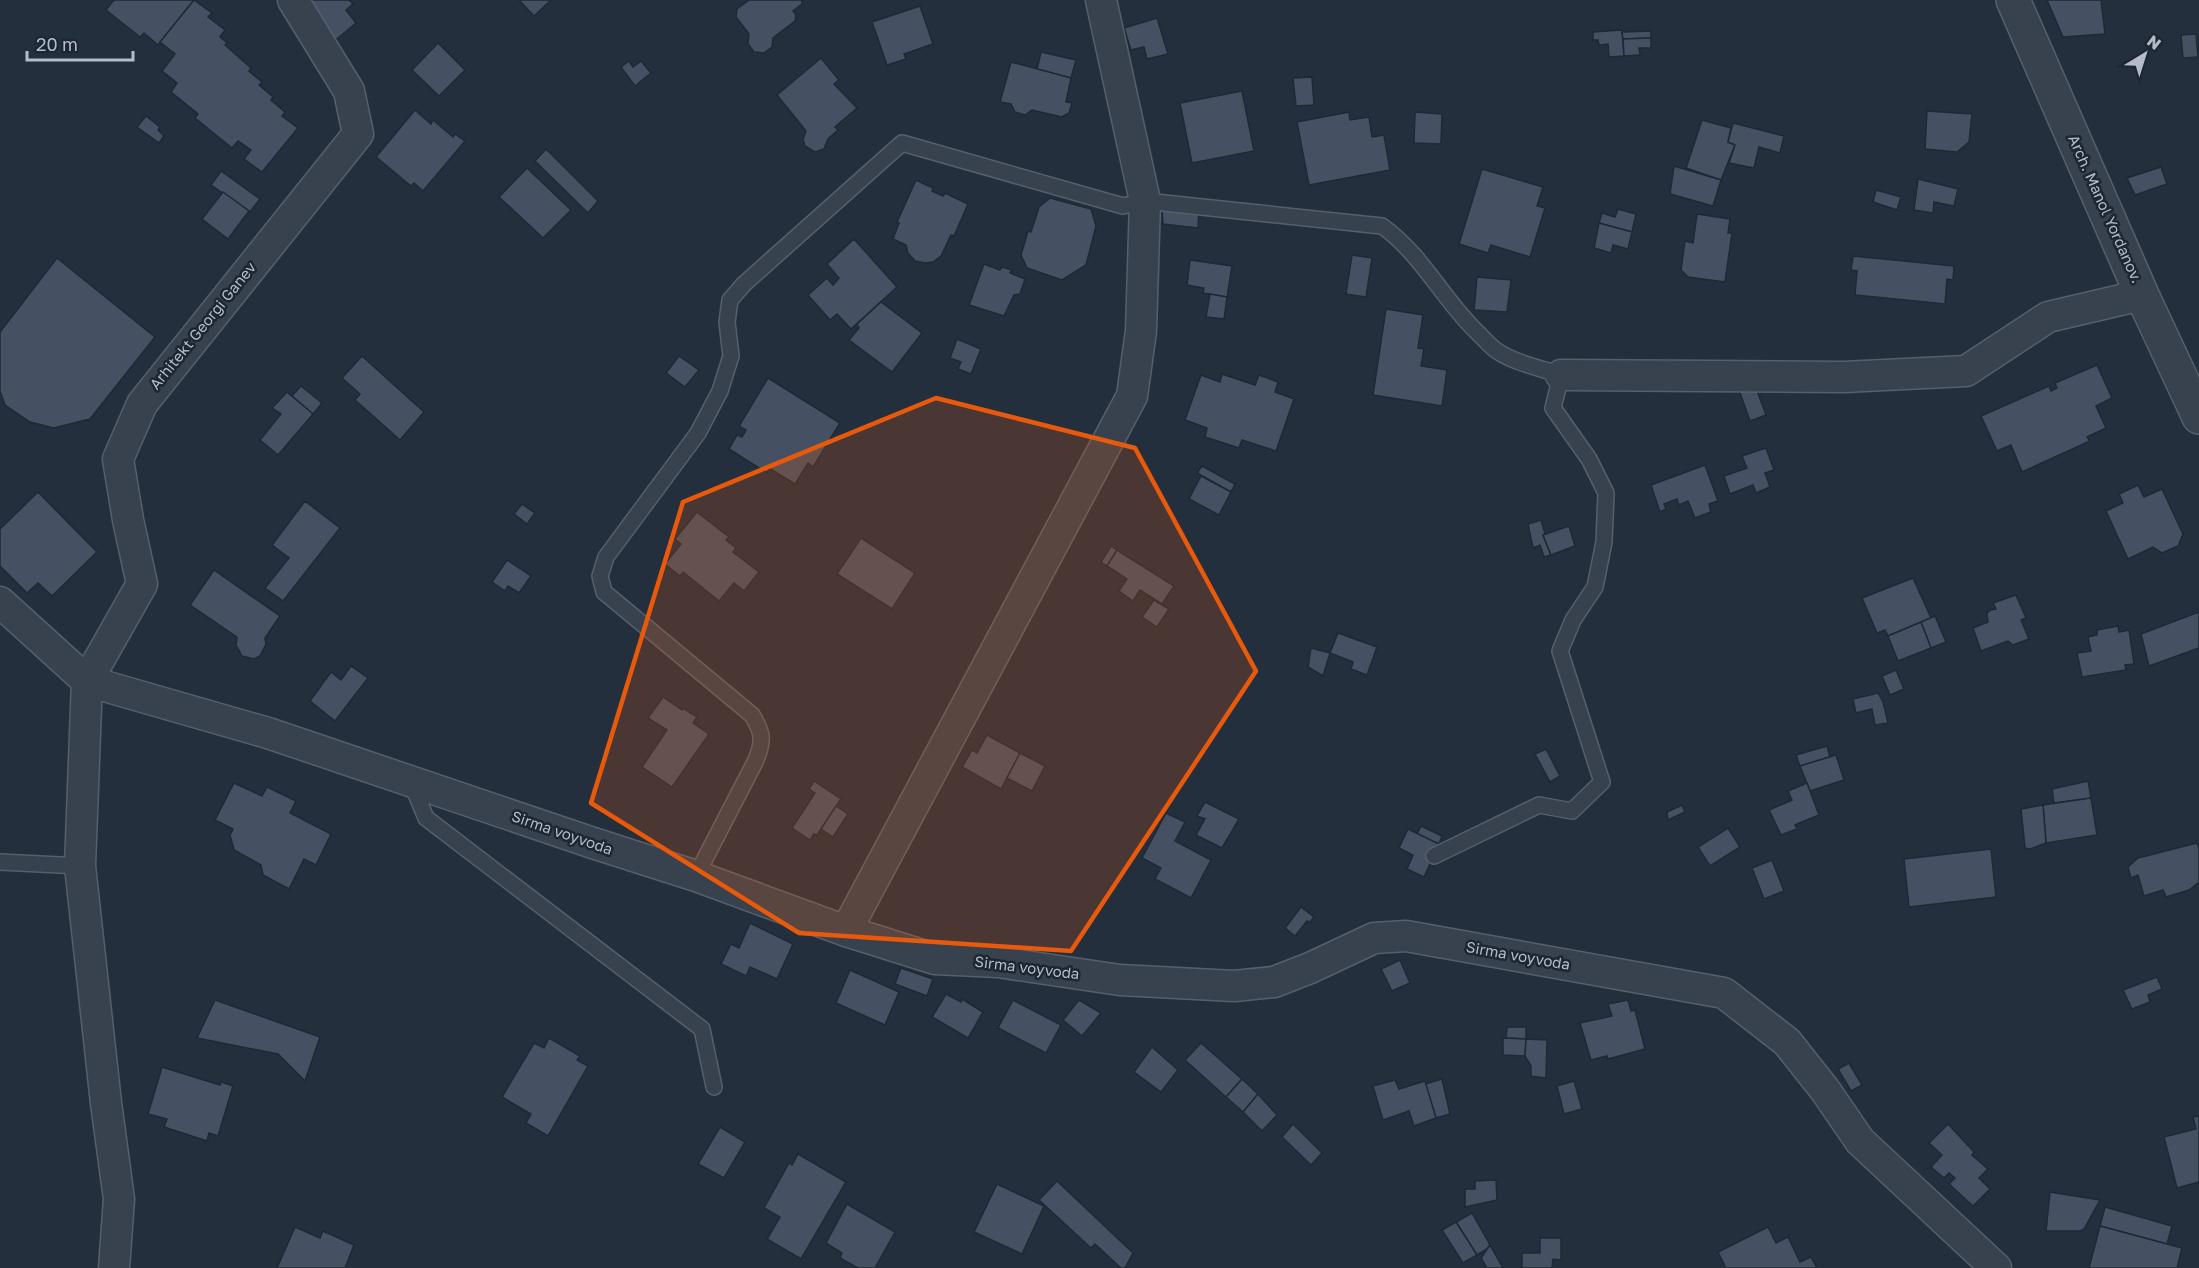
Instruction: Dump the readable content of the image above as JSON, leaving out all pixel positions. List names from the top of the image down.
{
  "streets": {
    "street": ["Arch. Manol Yordanov.", "Arhitekt Georgi Ganev", "Sirma voyvoda"]
  },
  "crossings": [
    ["Arhitekt Georgi Ganev", "Sirma voyvoda"]
  ],
  "scale_bar": "20 m",
  "north": "top right"
}
